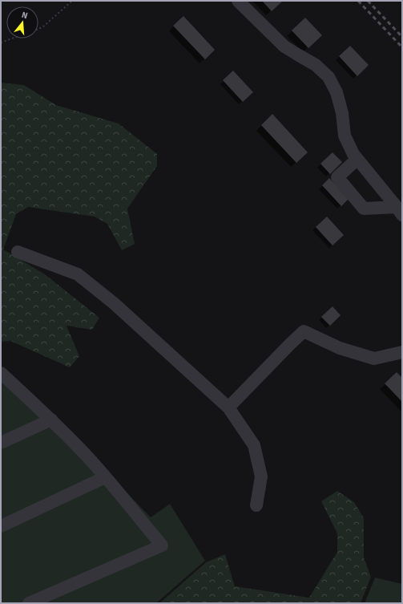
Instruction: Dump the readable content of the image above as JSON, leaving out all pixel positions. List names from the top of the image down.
{
  "north": "top"
}
